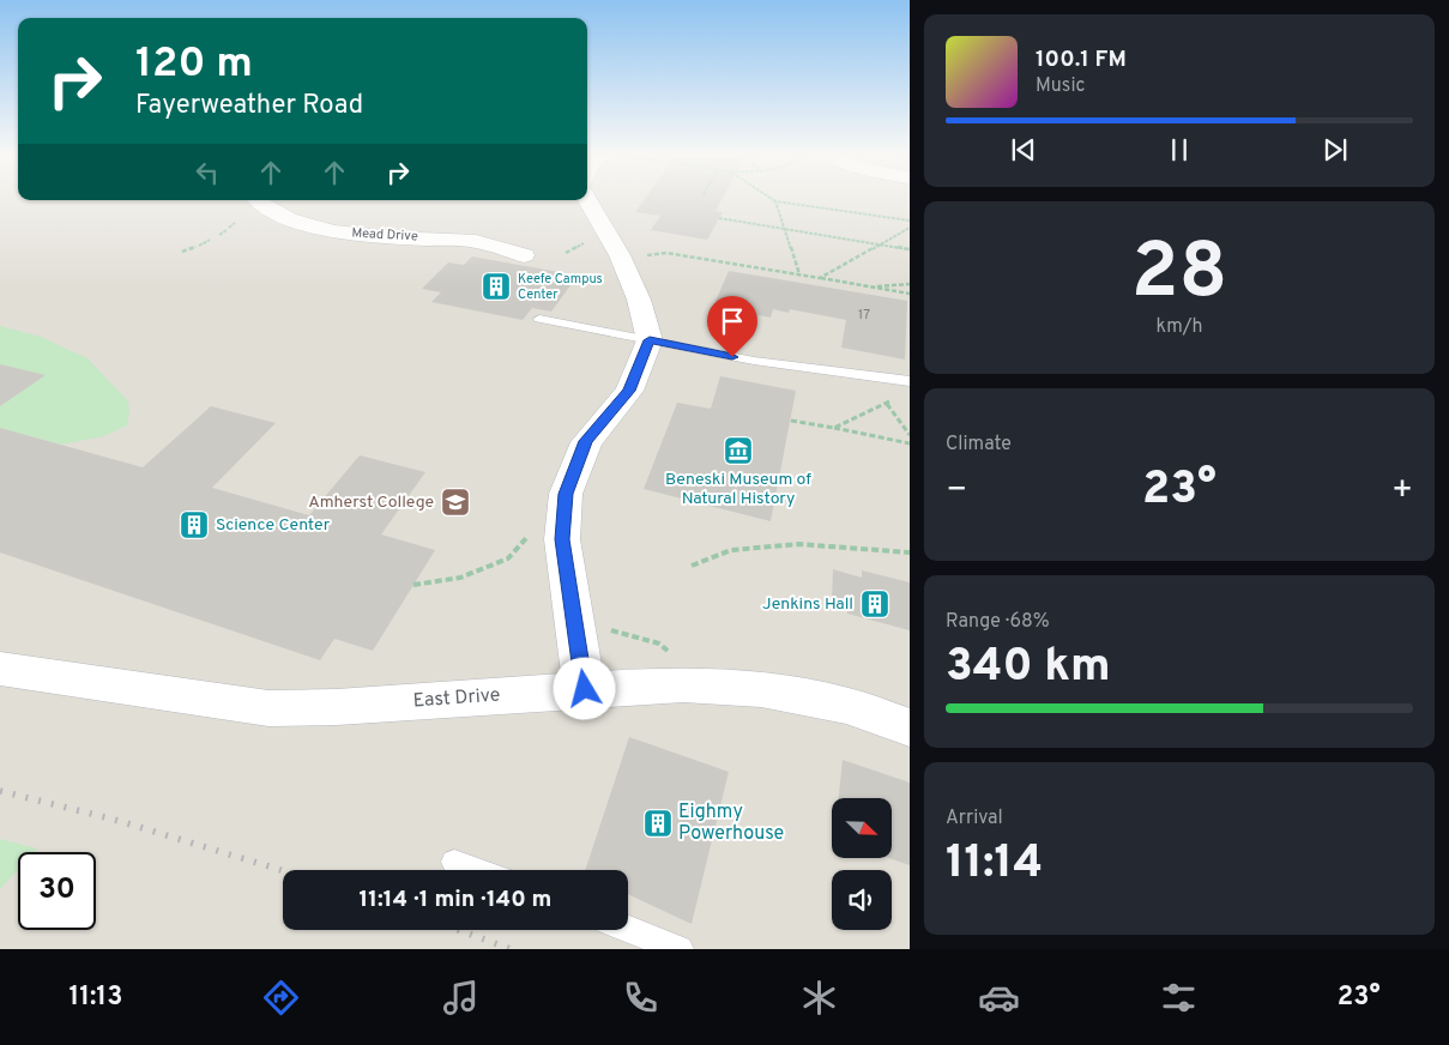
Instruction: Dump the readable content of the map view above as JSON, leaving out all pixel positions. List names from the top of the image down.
{
  "streets": {
    "street": ["Mead Drive", "East Drive"]
  },
  "places": {
    "building": [
      "Keefe Campus Center",
      "Science Center",
      "Jenkins Hall",
      "Eighmy Powerhouse"
    ],
    "museum": ["Beneski Museum of Natural History"],
    "school or university": ["Amherst College"]
  },
  "house_numbers": ["17"],
  "north": "bottom right",
  "page": {
    "turn": ["120 m", "Fayerweather Road"],
    "song": ["100.1 FM", "Music"],
    "tile": [
      ["28", "km/h"],
      "Climate",
      ["Range · 68%", "340 km"],
      ["Arrival", "11:14"]
    ],
    "heat": ["−", "23°", "+"],
    "limit": "30",
    "trip": "11:14 · 1 min · 140 m",
    "tabs": ["11:13", "23°"]
  }
}
